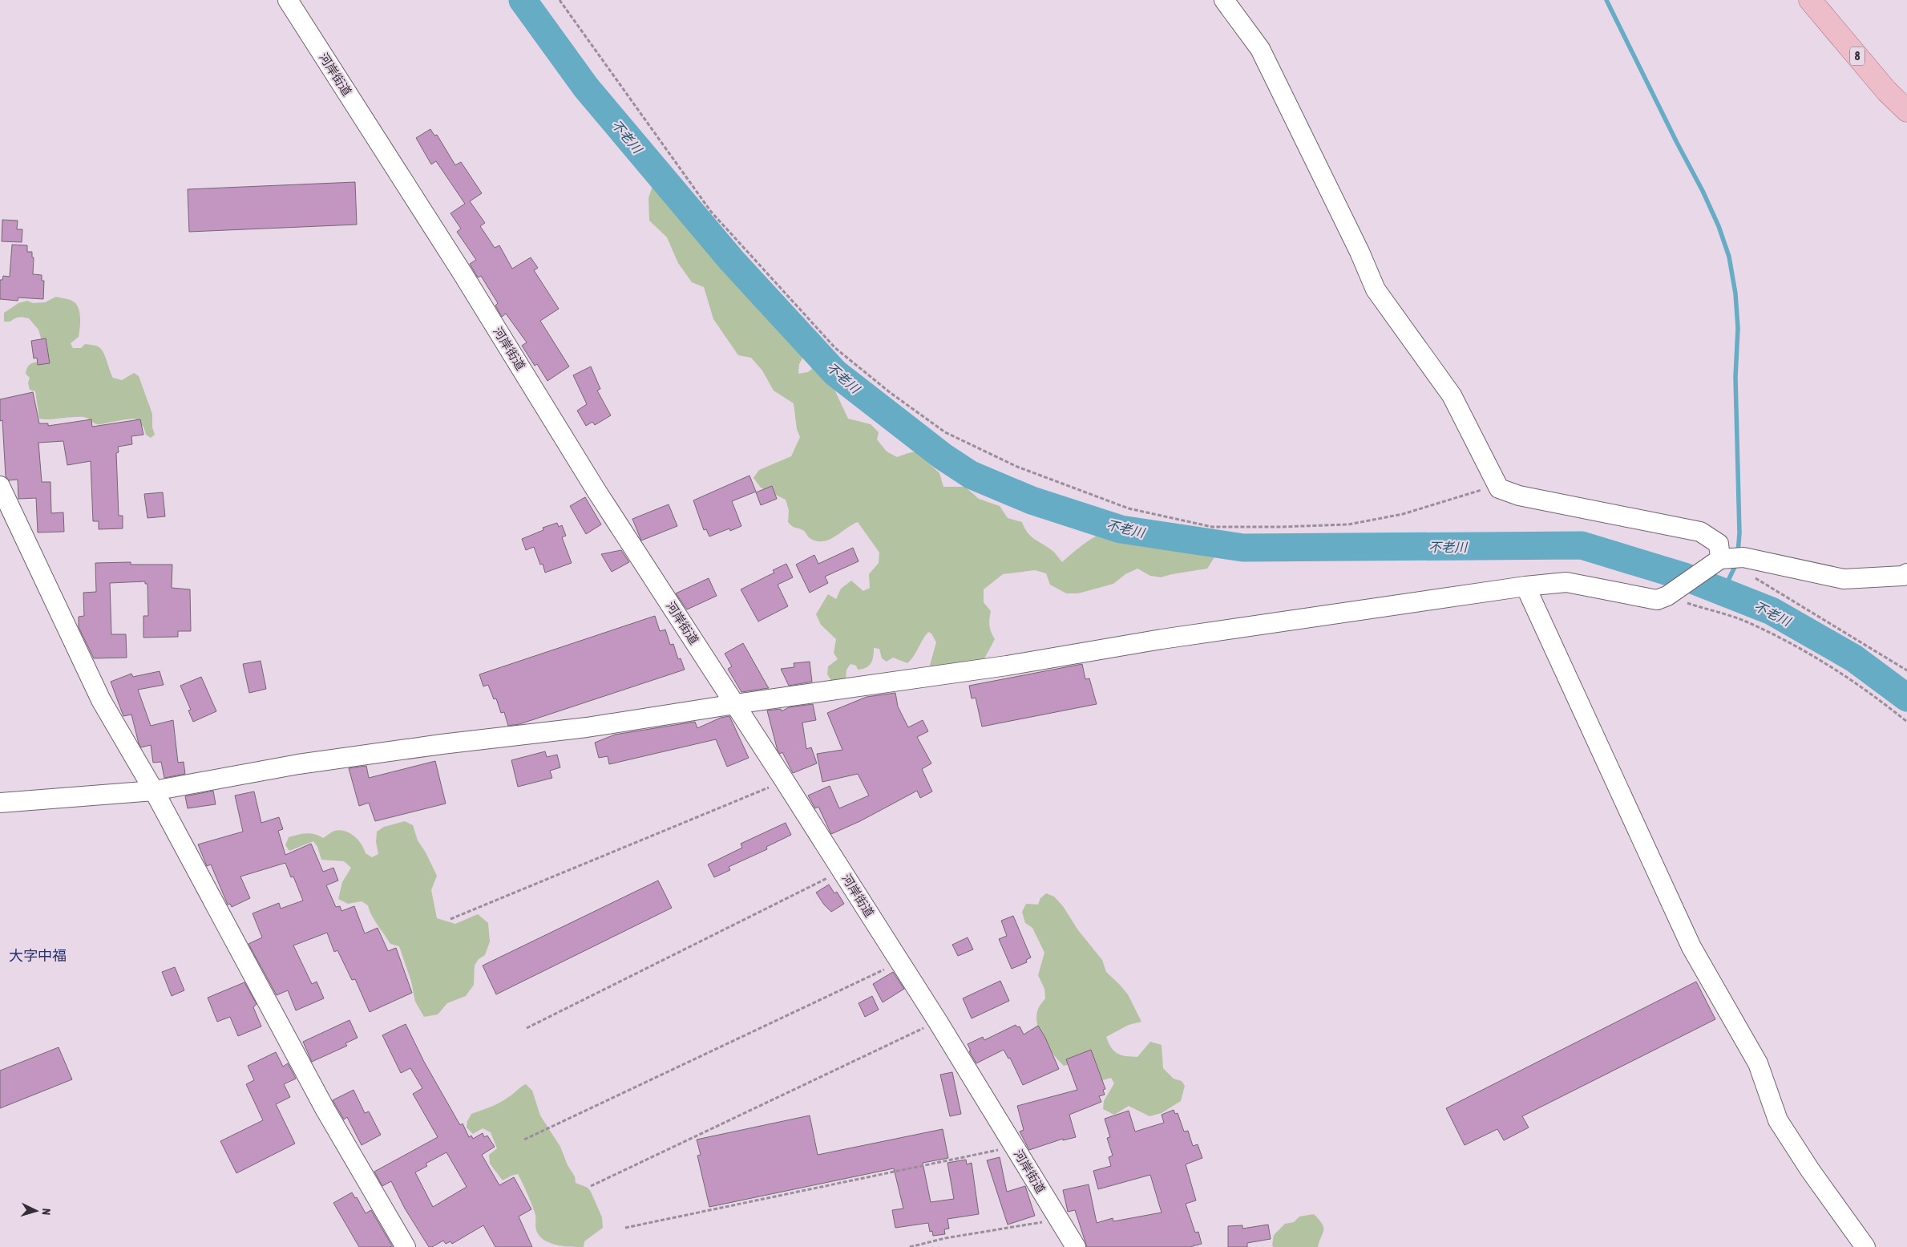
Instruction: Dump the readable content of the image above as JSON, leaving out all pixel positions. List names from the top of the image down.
{
  "streets": {
    "main road": ["8"],
    "street": ["河岸街道"]
  },
  "districts": ["大字中福"],
  "water": ["不老川"],
  "north": "right"
}
